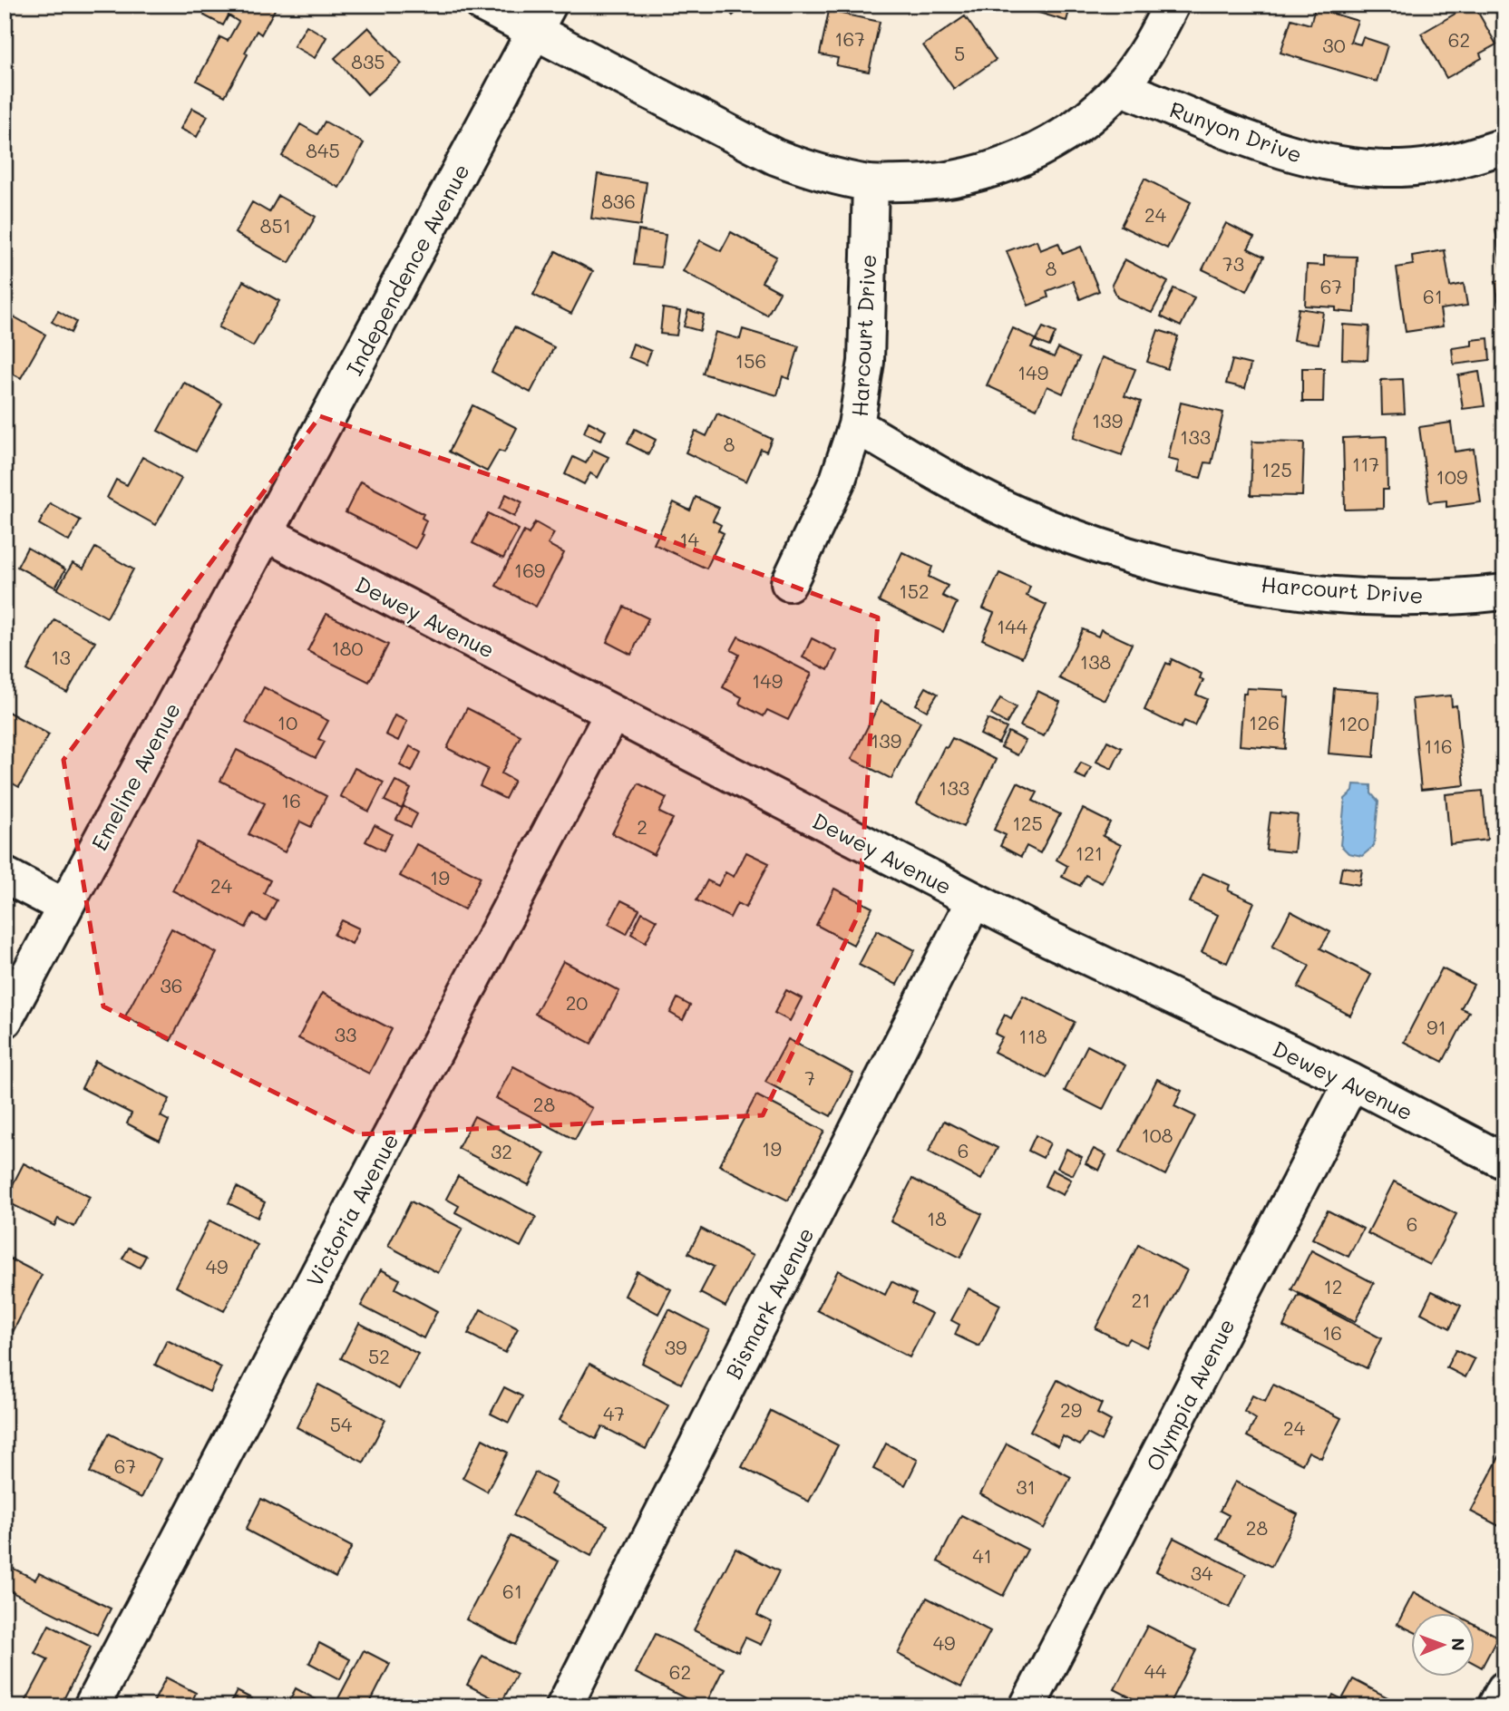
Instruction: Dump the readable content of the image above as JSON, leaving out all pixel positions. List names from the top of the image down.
{
  "streets": {
    "street": [
      "Runyon Drive",
      "Independence Avenue",
      "Harcourt Drive",
      "Dewey Avenue",
      "Emeline Avenue",
      "Victoria Avenue",
      "Bismark Avenue",
      "Olympia Avenue"
    ]
  },
  "crossings": [
    ["Independence Avenue", "Dewey Avenue"],
    ["Independence Avenue", "Emeline Avenue"],
    ["Dewey Avenue", "Emeline Avenue"],
    ["Dewey Avenue", "Victoria Avenue"],
    ["Dewey Avenue", "Bismark Avenue"],
    ["Dewey Avenue", "Olympia Avenue"]
  ],
  "house_numbers": [
    "167",
    "62",
    "30",
    "5",
    "835",
    "845",
    "836",
    "24",
    "851",
    "73",
    "8",
    "67",
    "61",
    "156",
    "149",
    "139",
    "133",
    "8",
    "117",
    "125",
    "109",
    "14",
    "169",
    "152",
    "144",
    "180",
    "13",
    "138",
    "149",
    "10",
    "126",
    "120",
    "139",
    "116",
    "133",
    "16",
    "125",
    "2",
    "121",
    "19",
    "24",
    "36",
    "20",
    "91",
    "33",
    "118",
    "7",
    "28",
    "108",
    "19",
    "6",
    "32",
    "18",
    "6",
    "49",
    "12",
    "21",
    "16",
    "39",
    "52",
    "29",
    "47",
    "54",
    "24",
    "67",
    "31",
    "28",
    "41",
    "34",
    "61",
    "49",
    "44",
    "62"
  ],
  "north": "right"
}
